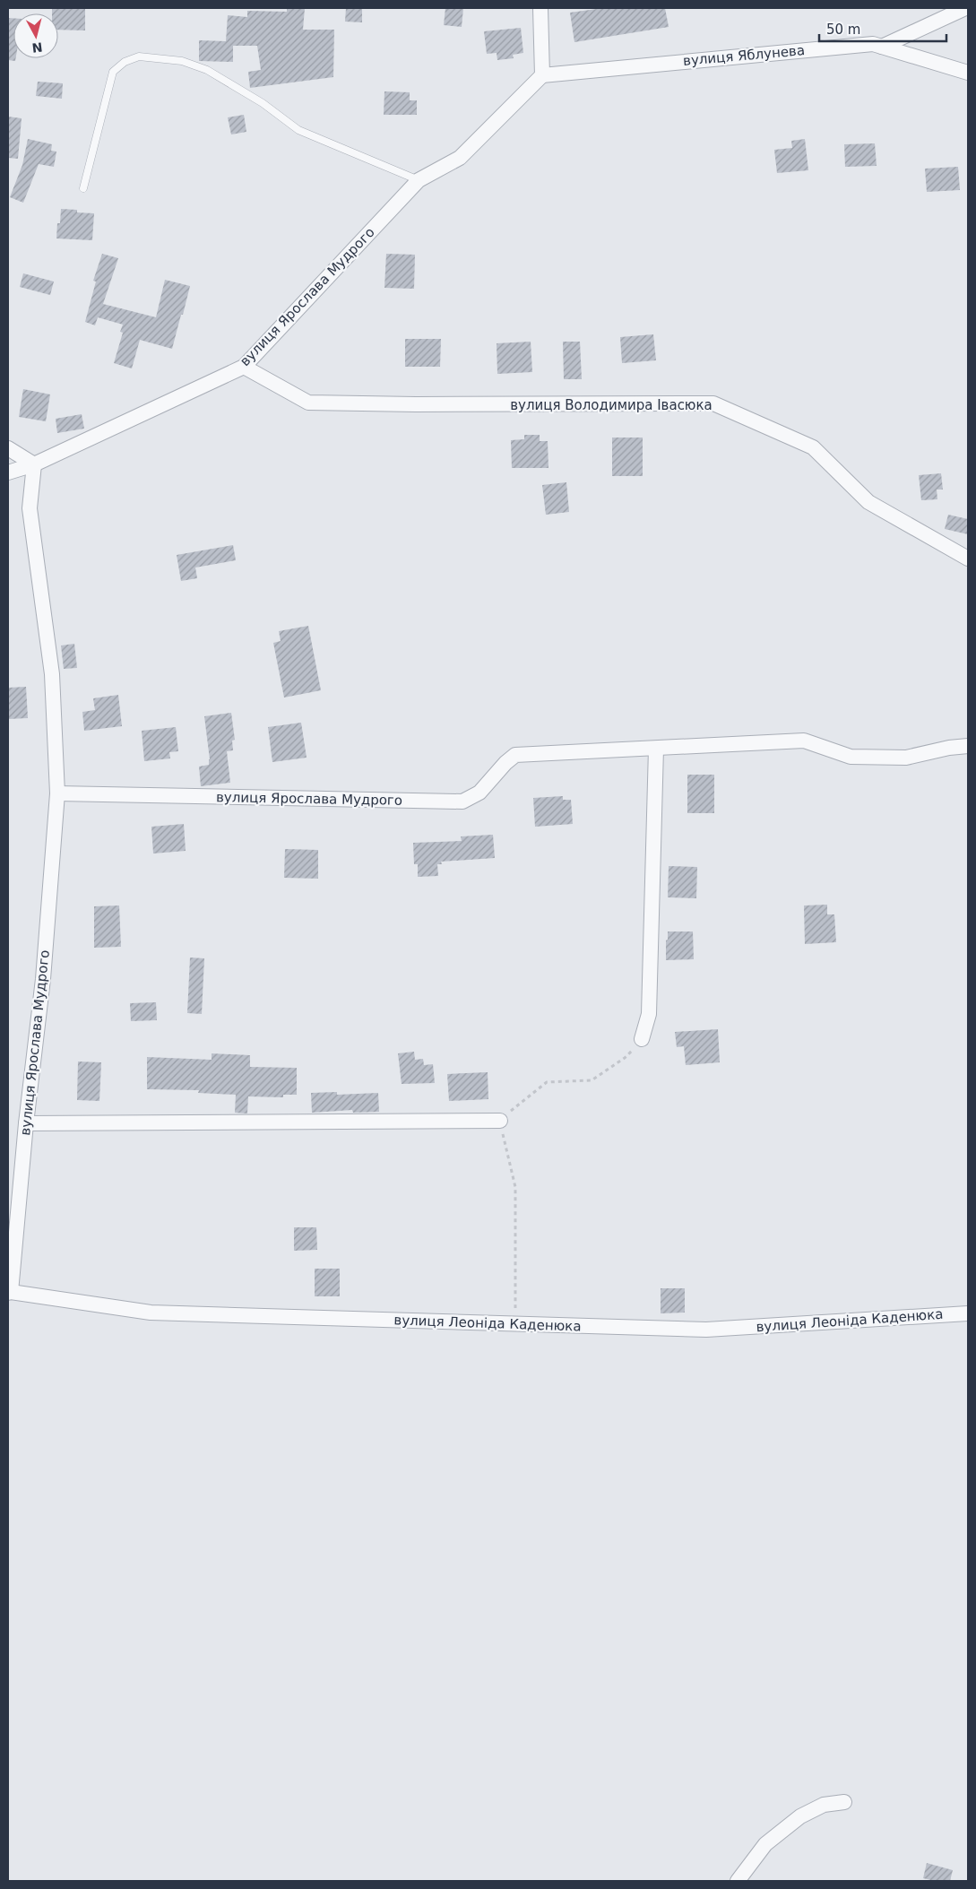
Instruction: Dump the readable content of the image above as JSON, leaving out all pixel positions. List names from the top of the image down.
{
  "streets": {
    "street": [
      "вулиця Яблунева",
      "вулиця Ярослава Мудрого",
      "вулиця Володимира Івасюка",
      "вулиця Леоніда Каденюка"
    ]
  },
  "crossings": [
    ["вулиця Яблунева", "вулиця Ярослава Мудрого"],
    ["вулиця Ярослава Мудрого", "вулиця Володимира Івасюка"],
    ["вулиця Ярослава Мудрого", "вулиця Леоніда Каденюка"]
  ],
  "scale_bar": "50 m",
  "north": "bottom"
}
